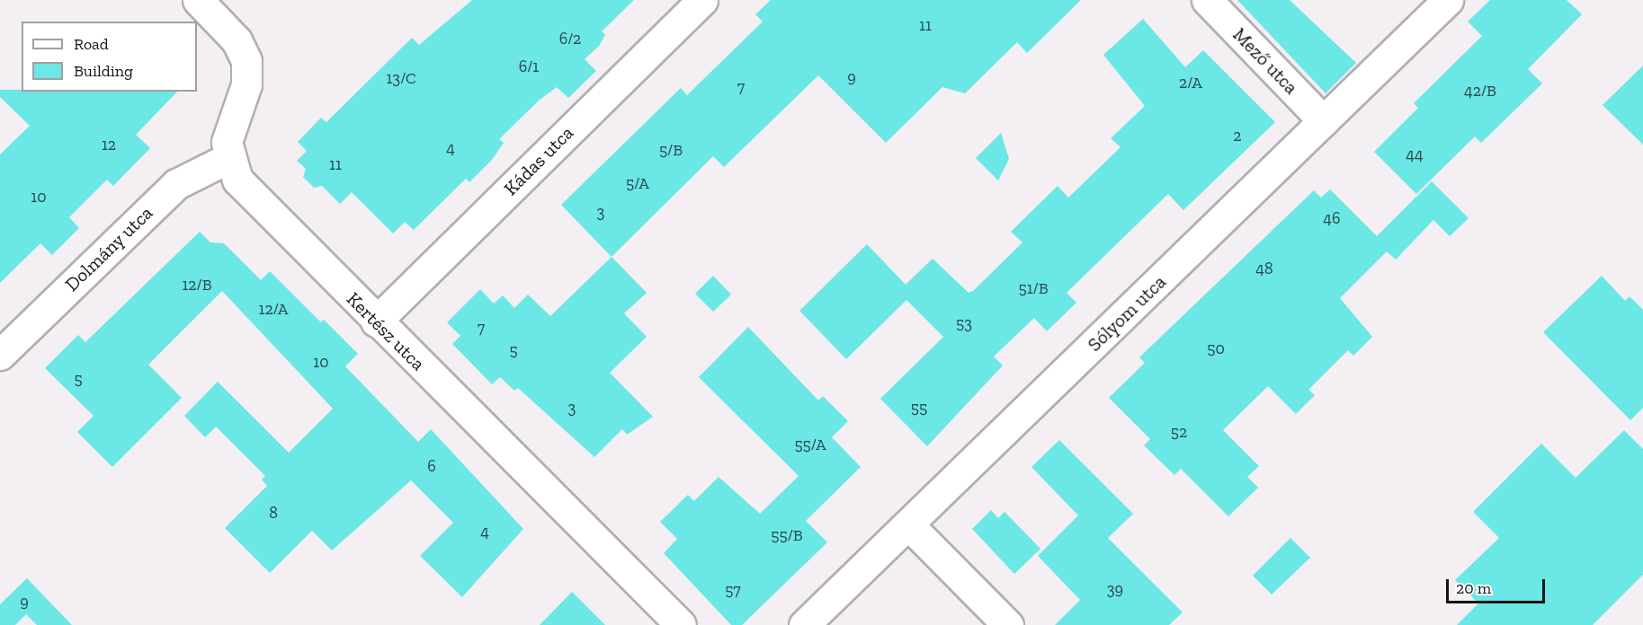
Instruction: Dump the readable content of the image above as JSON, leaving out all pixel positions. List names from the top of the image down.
{
  "streets": {
    "street": [
      "Mező utca",
      "Kádas utca",
      "Dolmány utca",
      "Sólyom utca",
      "Kertész utca"
    ]
  },
  "crossings": [
    ["Mező utca", "Sólyom utca"],
    ["Kádas utca", "Kertész utca"],
    ["Dolmány utca", "Kertész utca"]
  ],
  "house_numbers": [
    "11",
    "6/2",
    "6/1",
    "9",
    "13/C",
    "2/A",
    "7",
    "42/B",
    "2",
    "12",
    "4",
    "5/B",
    "44",
    "11",
    "5/A",
    "10",
    "3",
    "46",
    "48",
    "12/B",
    "51/B",
    "12/A",
    "53",
    "7",
    "50",
    "5",
    "10",
    "5",
    "3",
    "55",
    "52",
    "55/A",
    "6",
    "8",
    "4",
    "55/B",
    "39",
    "57",
    "9"
  ],
  "legend": ["Road", "Building"],
  "scale_bar": "20 m"
}
